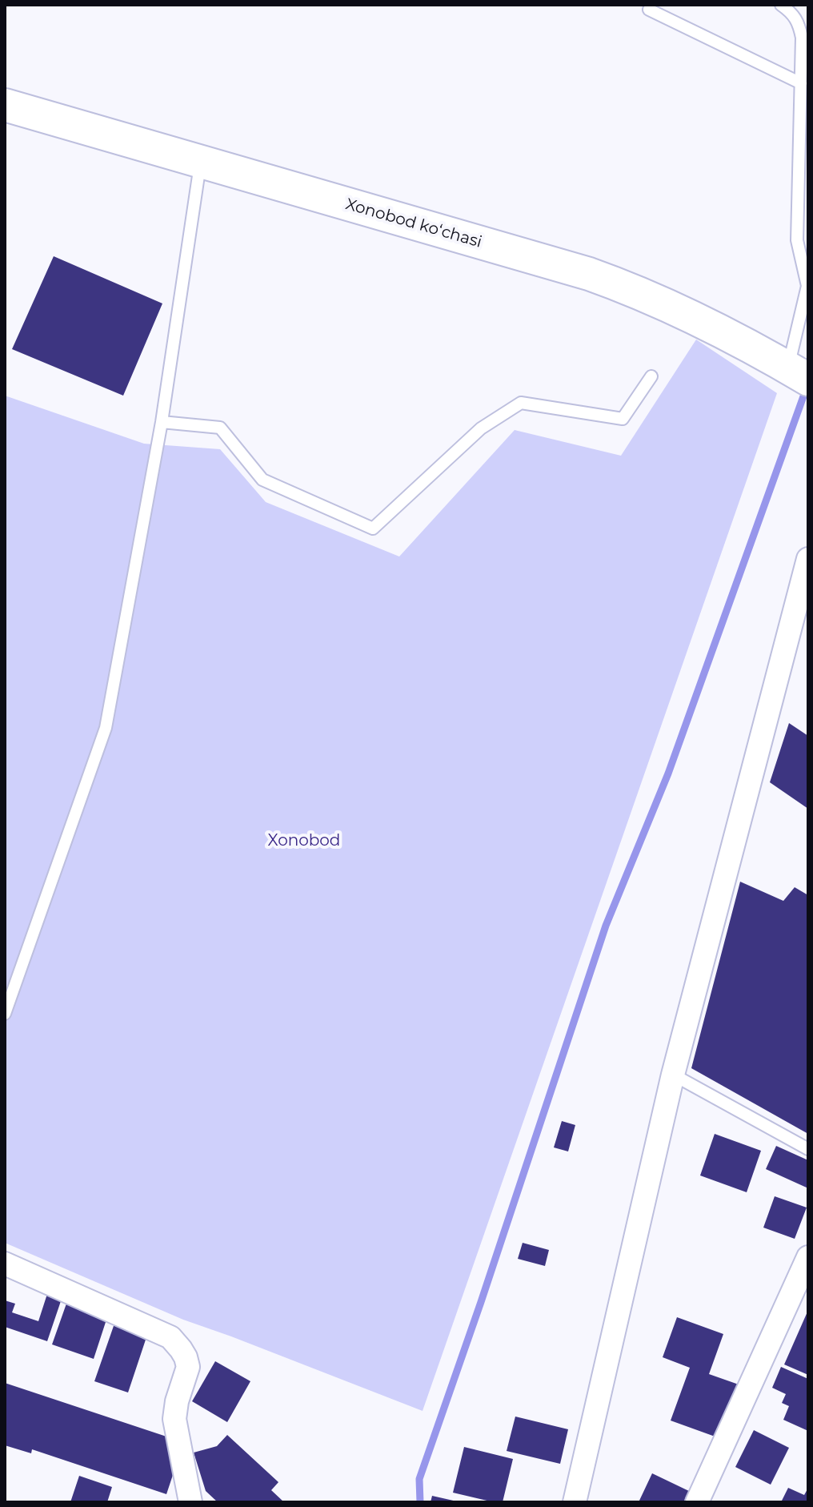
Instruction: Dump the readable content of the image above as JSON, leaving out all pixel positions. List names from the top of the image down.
{
  "streets": {
    "main road": ["Xonobod koʻchasi"]
  },
  "parks": ["Xonobod"]
}
